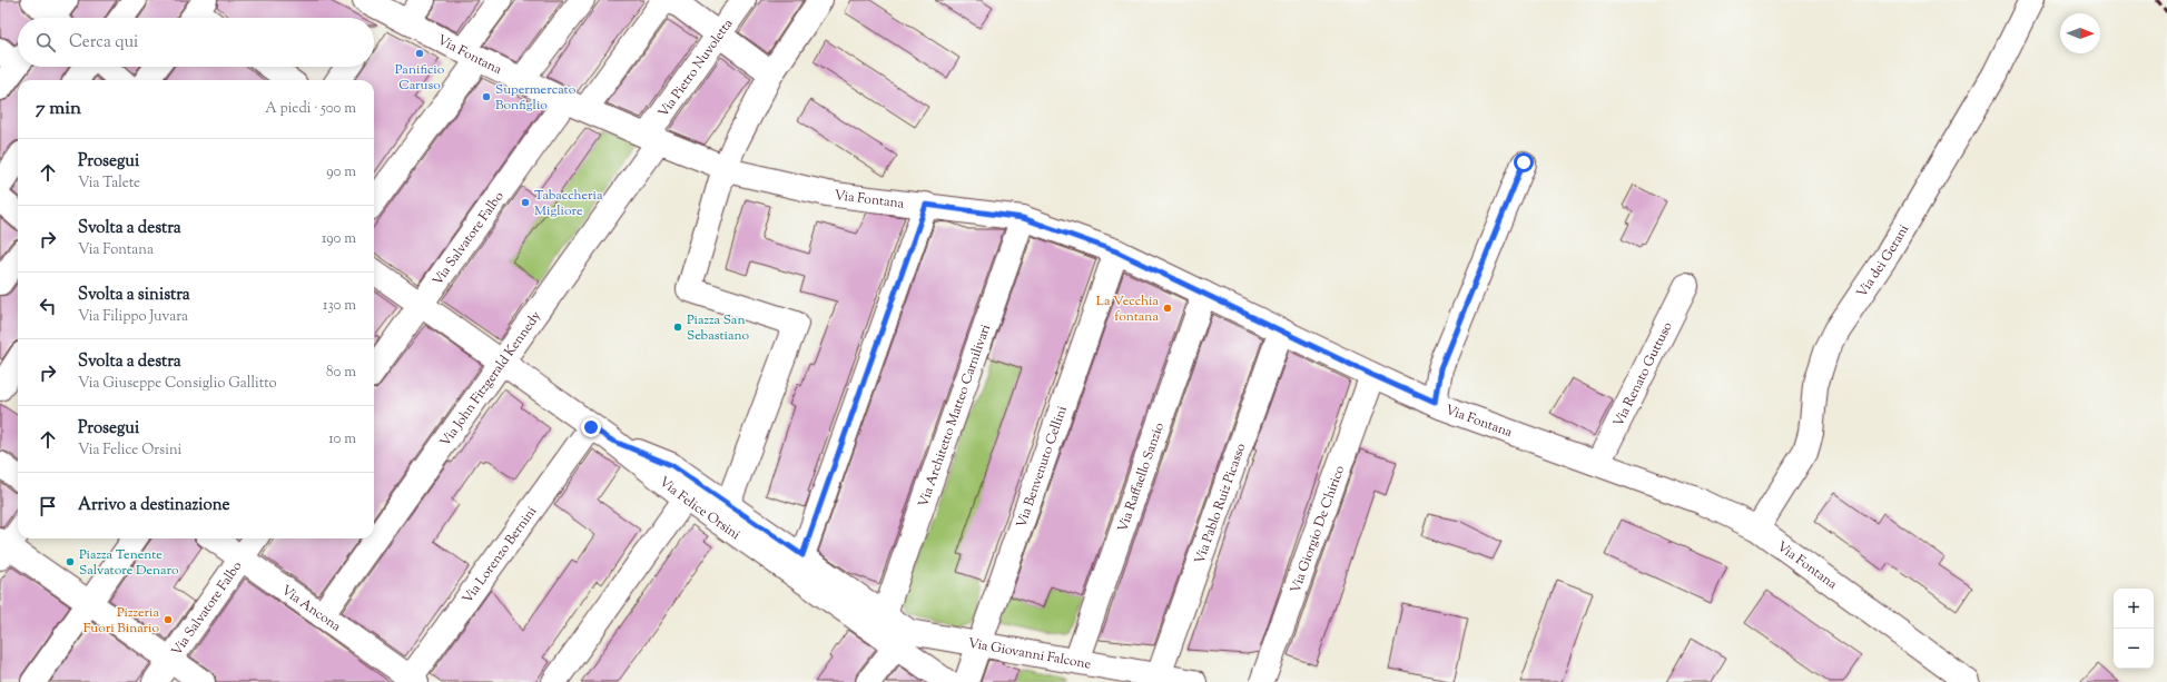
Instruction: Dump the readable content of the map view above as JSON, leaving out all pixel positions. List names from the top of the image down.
{
  "streets": {
    "street": [
      "Via Fontana",
      "Via Pietro Nuvoletta",
      "Via Salvatore Falbo",
      "Via dei Gerani",
      "Via Renato Guttuso",
      "Via John Fitzgerald Kennedy",
      "Via Architetto Matteo Carnilivari",
      "Via Benvenuto Cellini",
      "Via Raffaello Sanzio",
      "Via Pablo Ruiz Picasso",
      "Via Felice Orsini",
      "Via Giorgio De Chirico",
      "Via Lorenzo Bernini",
      "Via Ancona",
      "Via Giovanni Falcone"
    ]
  },
  "crossings": [
    ["Via Fontana", "Via Pietro Nuvoletta"],
    ["Via Fontana", "Via Salvatore Falbo"],
    ["Via Fontana", "Via dei Gerani"],
    ["Via Fontana", "Via Renato Guttuso"],
    ["Via Fontana", "Via John Fitzgerald Kennedy"],
    ["Via Fontana", "Via Architetto Matteo Carnilivari"],
    ["Via Fontana", "Via Benvenuto Cellini"],
    ["Via Fontana", "Via Raffaello Sanzio"],
    ["Via Fontana", "Via Pablo Ruiz Picasso"],
    ["Via Fontana", "Via Giorgio De Chirico"],
    ["Via Pietro Nuvoletta", "Via John Fitzgerald Kennedy"],
    ["Via Salvatore Falbo", "Via Felice Orsini"],
    ["Via Salvatore Falbo", "Via Ancona"],
    ["Via John Fitzgerald Kennedy", "Via Felice Orsini"],
    ["Via John Fitzgerald Kennedy", "Via Ancona"],
    ["Via Benvenuto Cellini", "Via Giovanni Falcone"],
    ["Via Raffaello Sanzio", "Via Giovanni Falcone"],
    ["Via Pablo Ruiz Picasso", "Via Giovanni Falcone"],
    ["Via Felice Orsini", "Via Lorenzo Bernini"],
    ["Via Felice Orsini", "Via Giovanni Falcone"],
    ["Via Lorenzo Bernini", "Via Ancona"]
  ],
  "places": [
    "Panificio Caruso",
    "Supermercato Bonfiglio",
    "Tabaccheria Migliore",
    "La Vecchia fontana",
    "Piazza San Sebastiano",
    "Piazza Tenente Salvatore Denaro",
    "Pizzeria Fuori Binario"
  ],
  "north": "right",
  "page": {
    "search": "Cerca qui",
    "heading": ["7 min", "A piedi · 500 m"],
    "list": [
      ["Prosegui", "Via Talete", "90 m"],
      ["Svolta a destra", "Via Fontana", "190 m"],
      ["Svolta a sinistra", "Via Filippo Juvara", "130 m"],
      ["Svolta a destra", "Via Giuseppe Consiglio Gallitto", "80 m"],
      ["Prosegui", "Via Felice Orsini", "10 m"],
      "Arrivo a destinazione"
    ],
    "map_buttons": ["+", "−"]
  }
}
